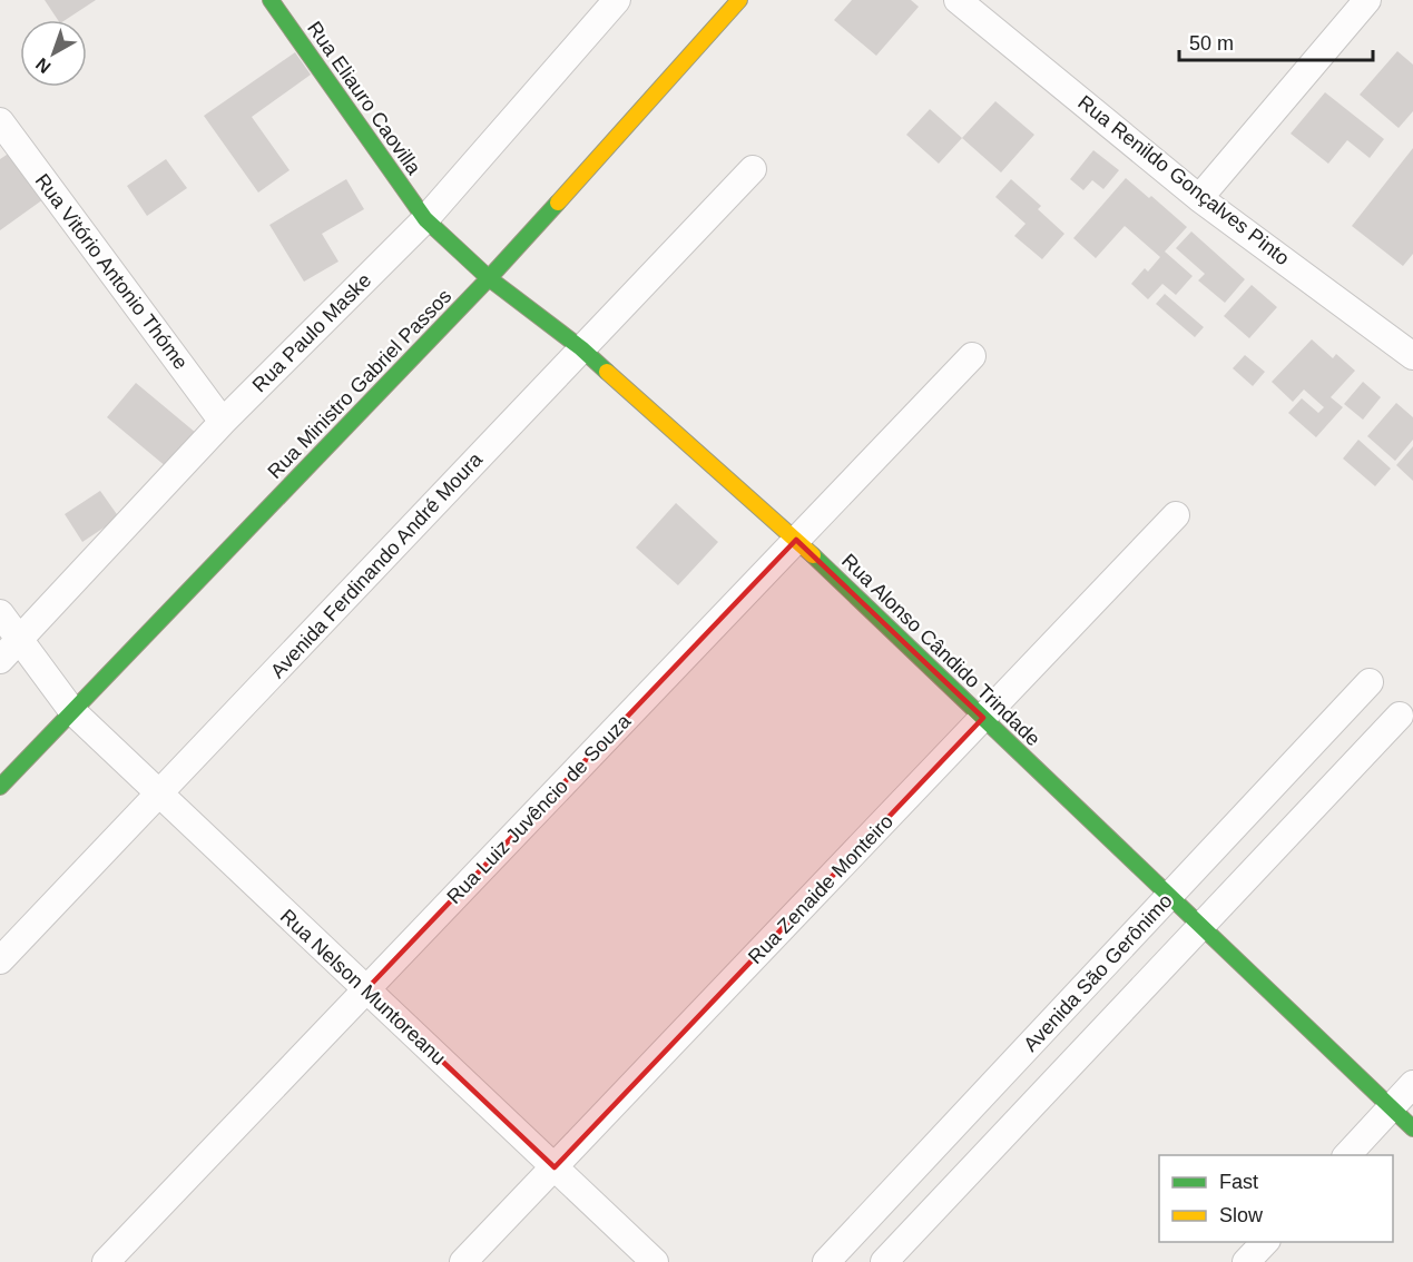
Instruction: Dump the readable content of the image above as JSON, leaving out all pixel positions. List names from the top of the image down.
{
  "streets": {
    "street": [
      "Rua Eliauro Caovilla",
      "Rua Renildo Gonçalves Pinto",
      "Rua Vitório Antonio Thóme",
      "Rua Paulo Maske",
      "Rua Ministro Gabriel Passos",
      "Avenida Ferdinando André Moura",
      "Rua Alonso Cândido Trindade",
      "Rua Luiz Juvêncio de Souza",
      "Rua Zenaide Monteiro",
      "Avenida São Gerônimo",
      "Rua Nelson Muntoreanu"
    ]
  },
  "crossings": [
    ["Rua Eliauro Caovilla", "Rua Paulo Maske"],
    ["Rua Eliauro Caovilla", "Rua Alonso Cândido Trindade"],
    ["Rua Vitório Antonio Thóme", "Rua Paulo Maske"],
    ["Rua Paulo Maske", "Rua Alonso Cândido Trindade"],
    ["Rua Paulo Maske", "Rua Nelson Muntoreanu"],
    ["Rua Ministro Gabriel Passos", "Rua Alonso Cândido Trindade"],
    ["Rua Ministro Gabriel Passos", "Rua Nelson Muntoreanu"],
    ["Avenida Ferdinando André Moura", "Rua Alonso Cândido Trindade"],
    ["Avenida Ferdinando André Moura", "Rua Nelson Muntoreanu"],
    ["Rua Alonso Cândido Trindade", "Rua Luiz Juvêncio de Souza"],
    ["Rua Alonso Cândido Trindade", "Rua Zenaide Monteiro"],
    ["Rua Alonso Cândido Trindade", "Avenida São Gerônimo"],
    ["Rua Luiz Juvêncio de Souza", "Rua Nelson Muntoreanu"],
    ["Rua Zenaide Monteiro", "Rua Nelson Muntoreanu"]
  ],
  "legend": ["Fast", "Slow"],
  "scale_bar": "50 m",
  "north": "bottom left"
}
